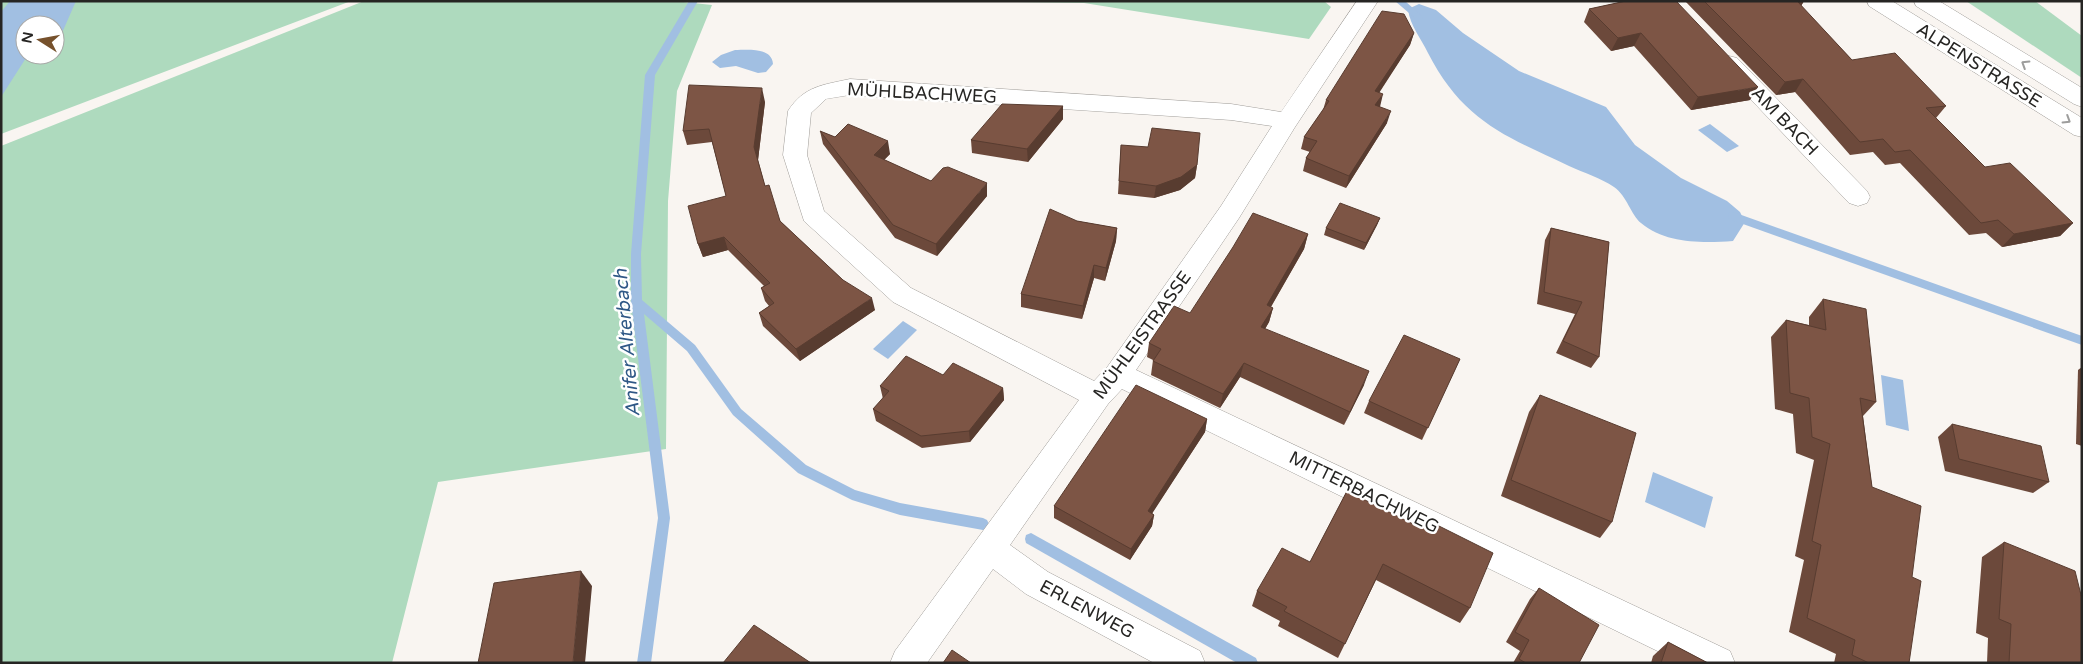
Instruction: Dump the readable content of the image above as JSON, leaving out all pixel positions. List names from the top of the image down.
{
  "streets": {
    "street": [
      "ALPENSTRASSE",
      "MÜHLBACHWEG",
      "AM BACH",
      "MÜHLEISTRASSE",
      "MITTERBACHWEG",
      "ERLENWEG"
    ]
  },
  "crossings": [
    ["MÜHLBACHWEG", "MÜHLEISTRASSE"],
    ["MÜHLBACHWEG", "MITTERBACHWEG"],
    ["MÜHLEISTRASSE", "MITTERBACHWEG"],
    ["MÜHLEISTRASSE", "ERLENWEG"]
  ],
  "water": ["Anifer Alterbach"],
  "north": "left"
}
